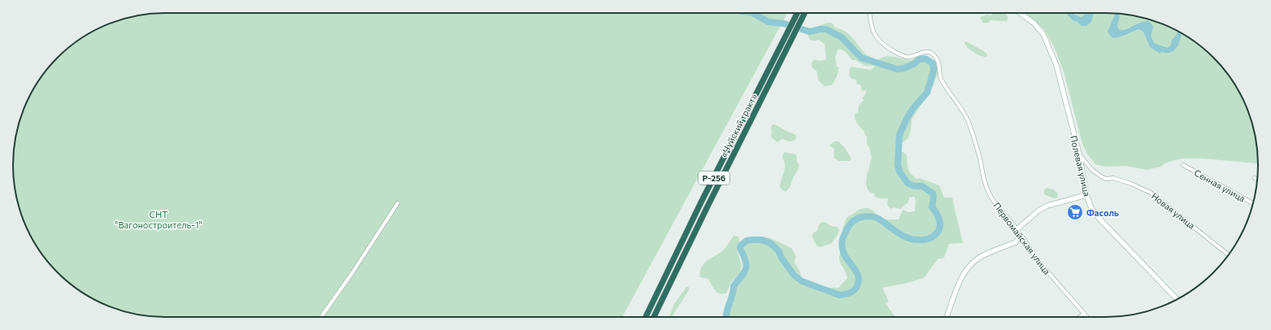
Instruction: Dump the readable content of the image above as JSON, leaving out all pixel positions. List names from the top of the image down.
{
  "streets": {
    "highway": ["«Чуйский тракт»", "Р-256"],
    "street": [
      "Полевая улица",
      "Сенная улица",
      "Новая улица",
      "Первомайская улица"
    ]
  },
  "crossings": [
    ["Полевая улица", "Новая улица"]
  ],
  "parks": ["СНТ \"Вагоностроитель-1\""],
  "places": {
    "supermarket": ["Фасоль"]
  }
}
